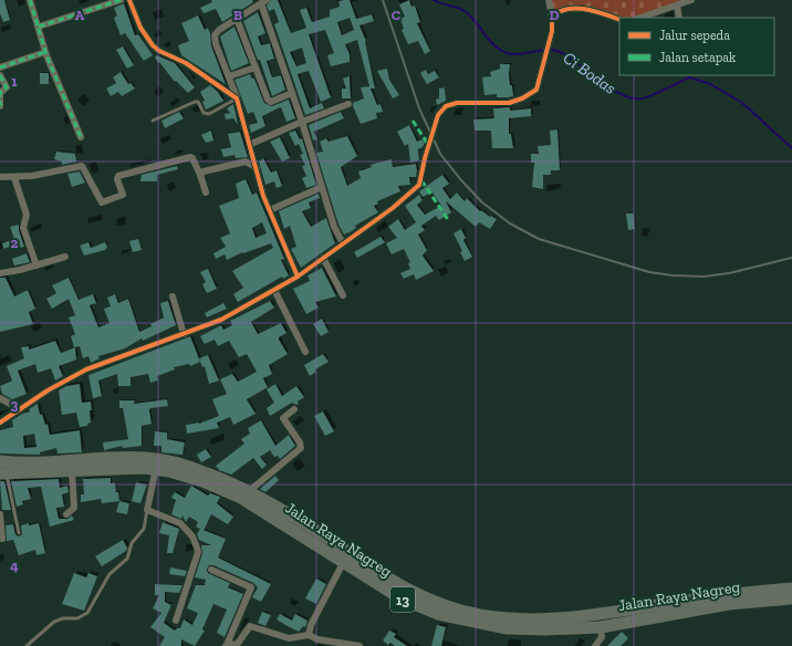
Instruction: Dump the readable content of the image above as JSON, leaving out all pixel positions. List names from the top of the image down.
{
  "streets": {
    "highway": ["Jalan Raya Nagreg", "13"]
  },
  "water": ["Ci Bodas"],
  "legend": ["Jalur sepeda", "Jalan setapak"],
  "grid": {
    "columns": [
      "A",
      "B",
      "C",
      "D"
    ],
    "rows": [
      "1",
      "2",
      "3",
      "4"
    ]
  }
}
